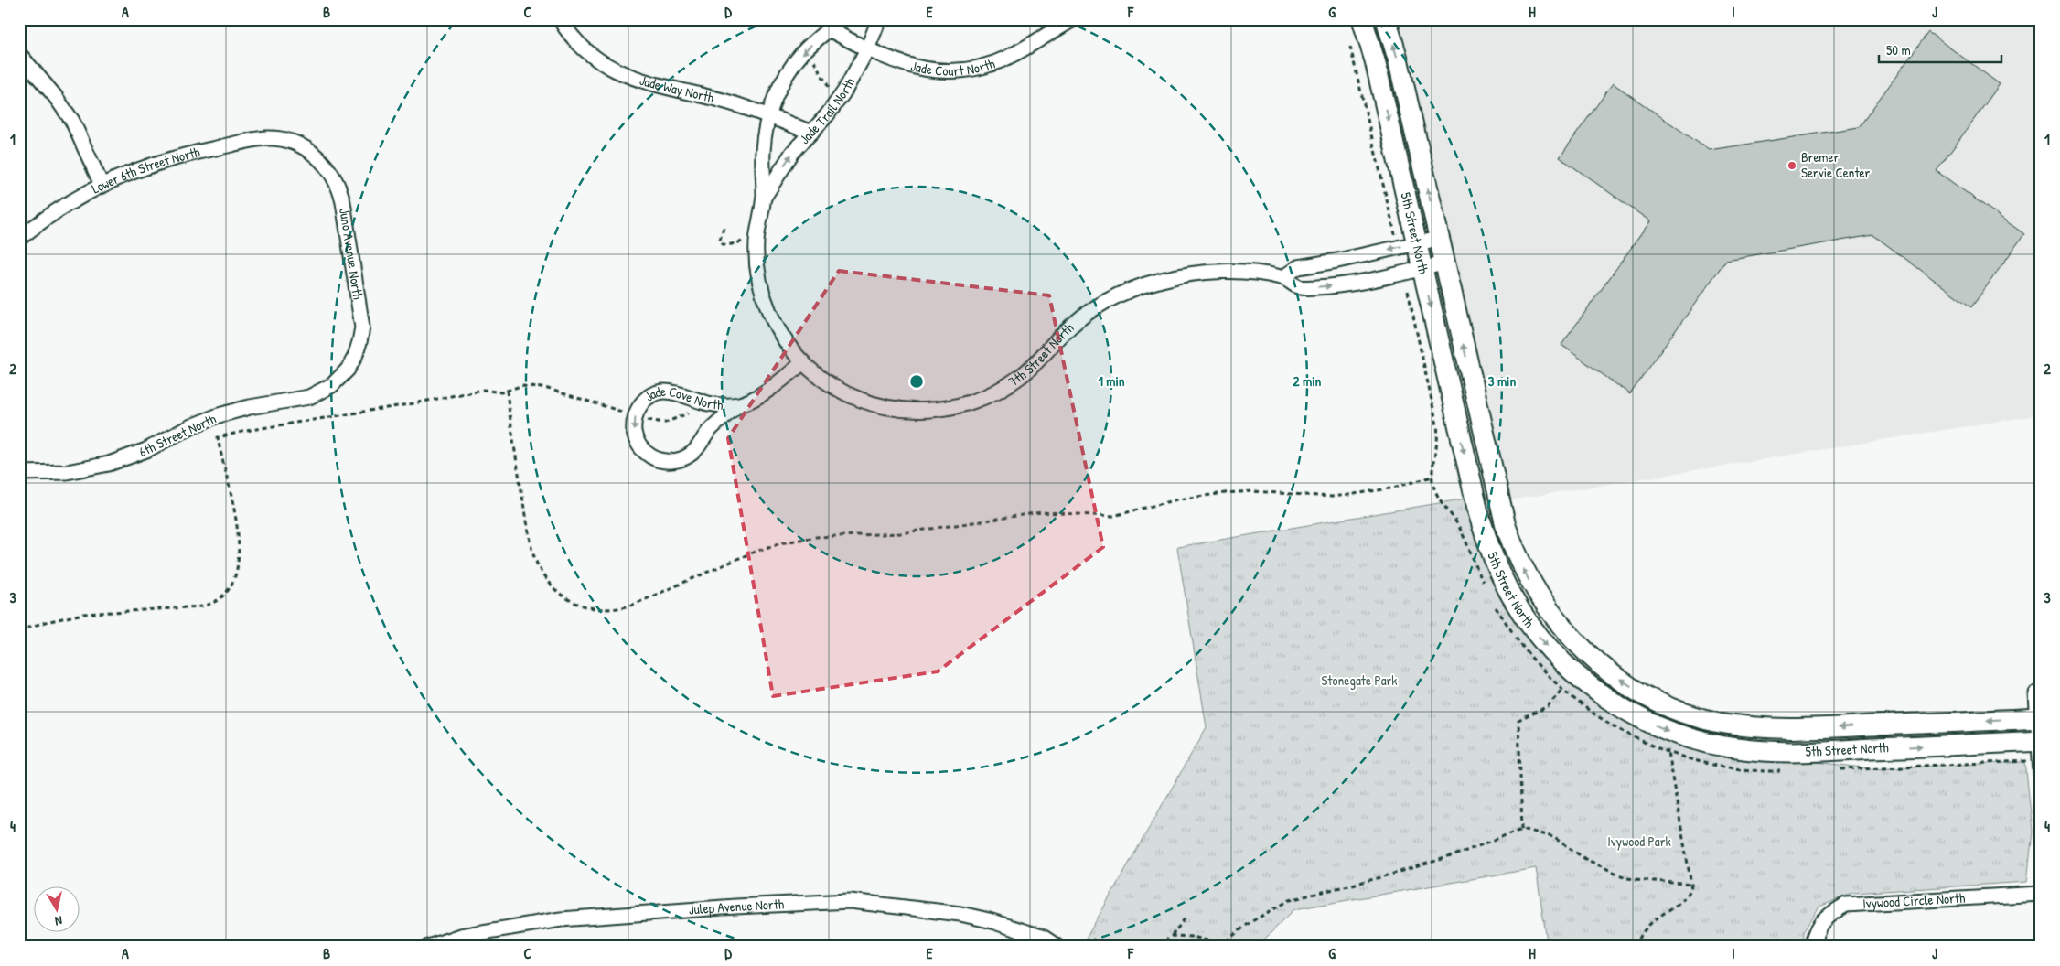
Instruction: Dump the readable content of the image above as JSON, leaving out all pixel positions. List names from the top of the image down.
{
  "streets": {
    "street": [
      "Jade Court North",
      "Jade Way North",
      "Jade Trail North",
      "Lower 6th Street North",
      "5th Street North",
      "Juno Avenue North",
      "7th Street North",
      "Jade Cove North",
      "6th Street North",
      "Ivywood Circle North",
      "Julep Avenue North"
    ]
  },
  "crossings": [
    ["Jade Court North", "Jade Trail North"],
    ["Jade Way North", "Jade Trail North"],
    ["Jade Trail North", "7th Street North"],
    ["Jade Trail North", "Jade Cove North"],
    ["Lower 6th Street North", "Juno Avenue North"],
    ["5th Street North", "7th Street North"],
    ["Juno Avenue North", "6th Street North"],
    ["7th Street North", "Jade Cove North"]
  ],
  "parks": ["Stonegate Park", "Ivywood Park"],
  "places": ["Bremer Servie Center"],
  "scale_bar": "50 m",
  "north": "bottom",
  "grid": {
    "columns": [
      "A",
      "B",
      "C",
      "D",
      "E",
      "F",
      "G",
      "H",
      "I",
      "J"
    ],
    "rows": [
      "1",
      "2",
      "3",
      "4"
    ]
  },
  "rings": ["1 min", "2 min", "3 min"]
}
